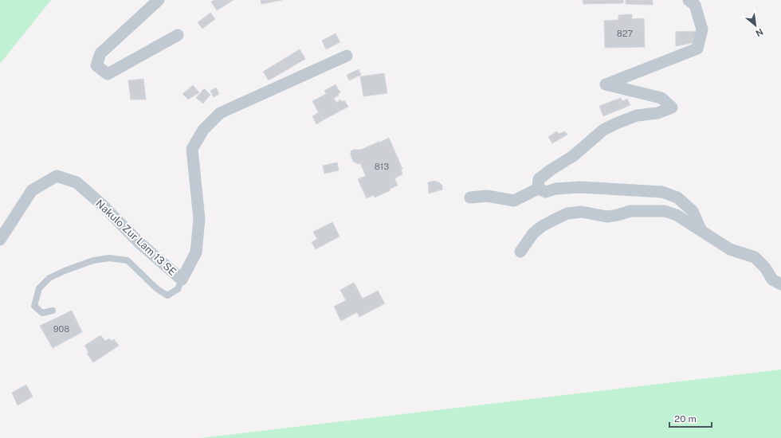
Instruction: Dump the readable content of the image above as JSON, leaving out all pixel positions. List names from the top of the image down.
{
  "streets": {
    "street": ["Nakulo Zur Lam 13 SE"]
  },
  "house_numbers": ["827", "813", "908"],
  "scale_bar": "20 m",
  "north": "bottom right"
}
